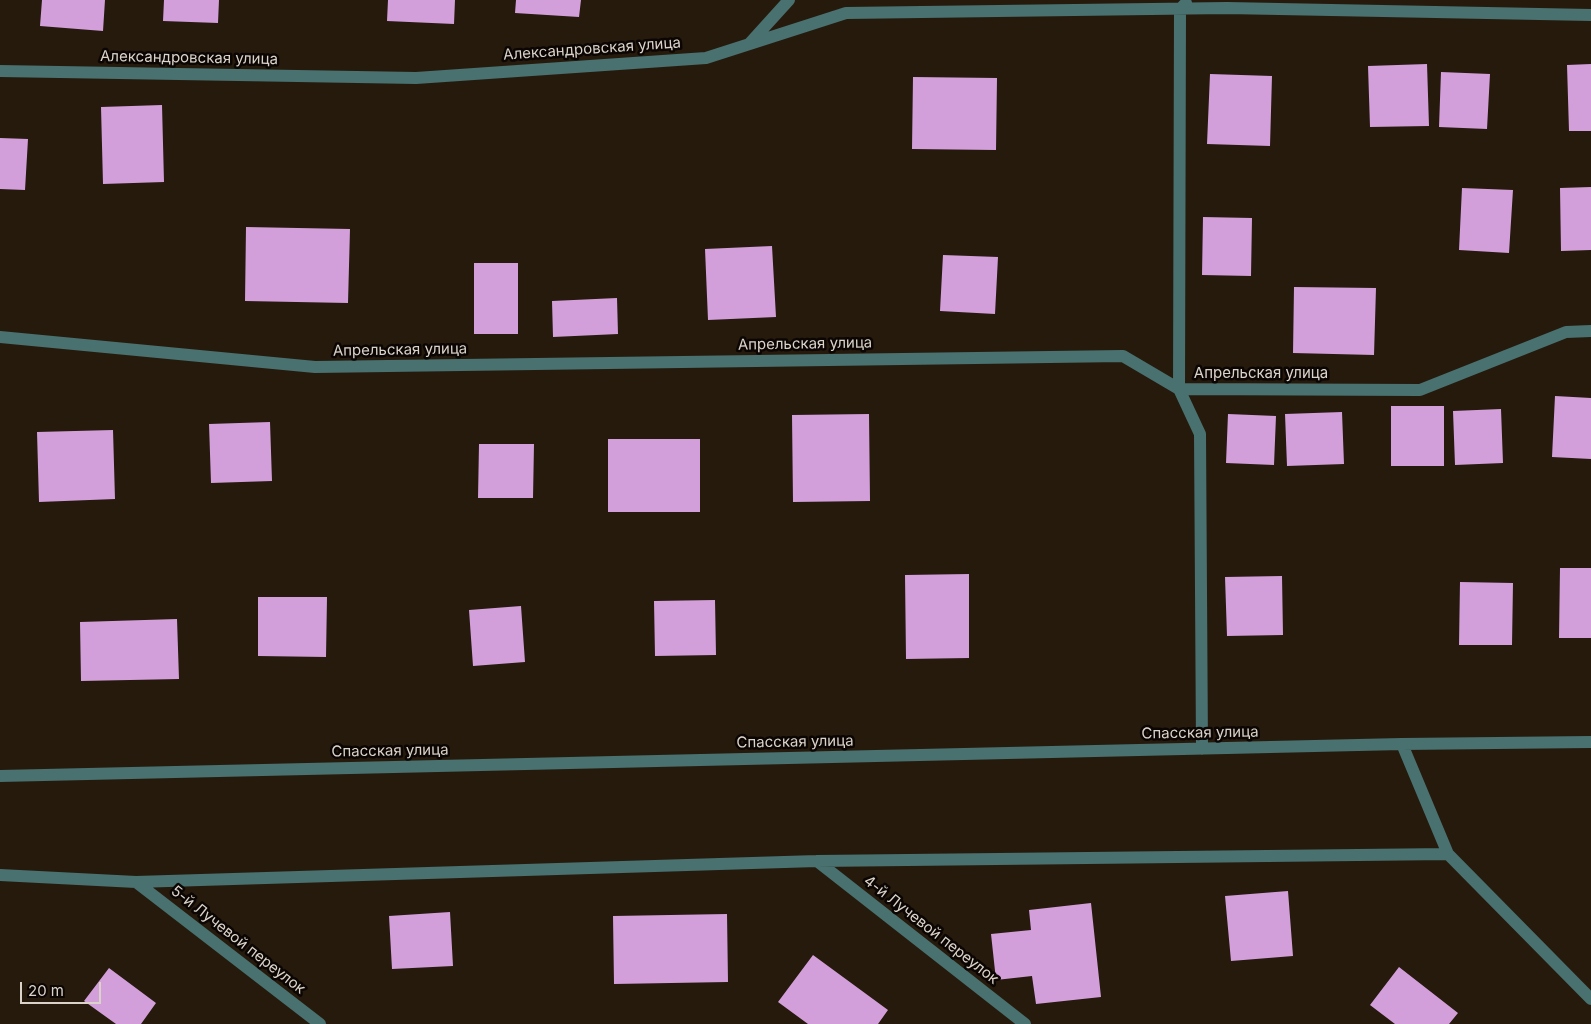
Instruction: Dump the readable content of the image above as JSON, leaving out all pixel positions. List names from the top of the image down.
{
  "streets": {
    "street": [
      "Александровская улица",
      "Апрельская улица",
      "Спасская улица",
      "4-й Лучевой переулок",
      "5-й Лучевой переулок"
    ]
  },
  "scale_bar": "20 m"
}
